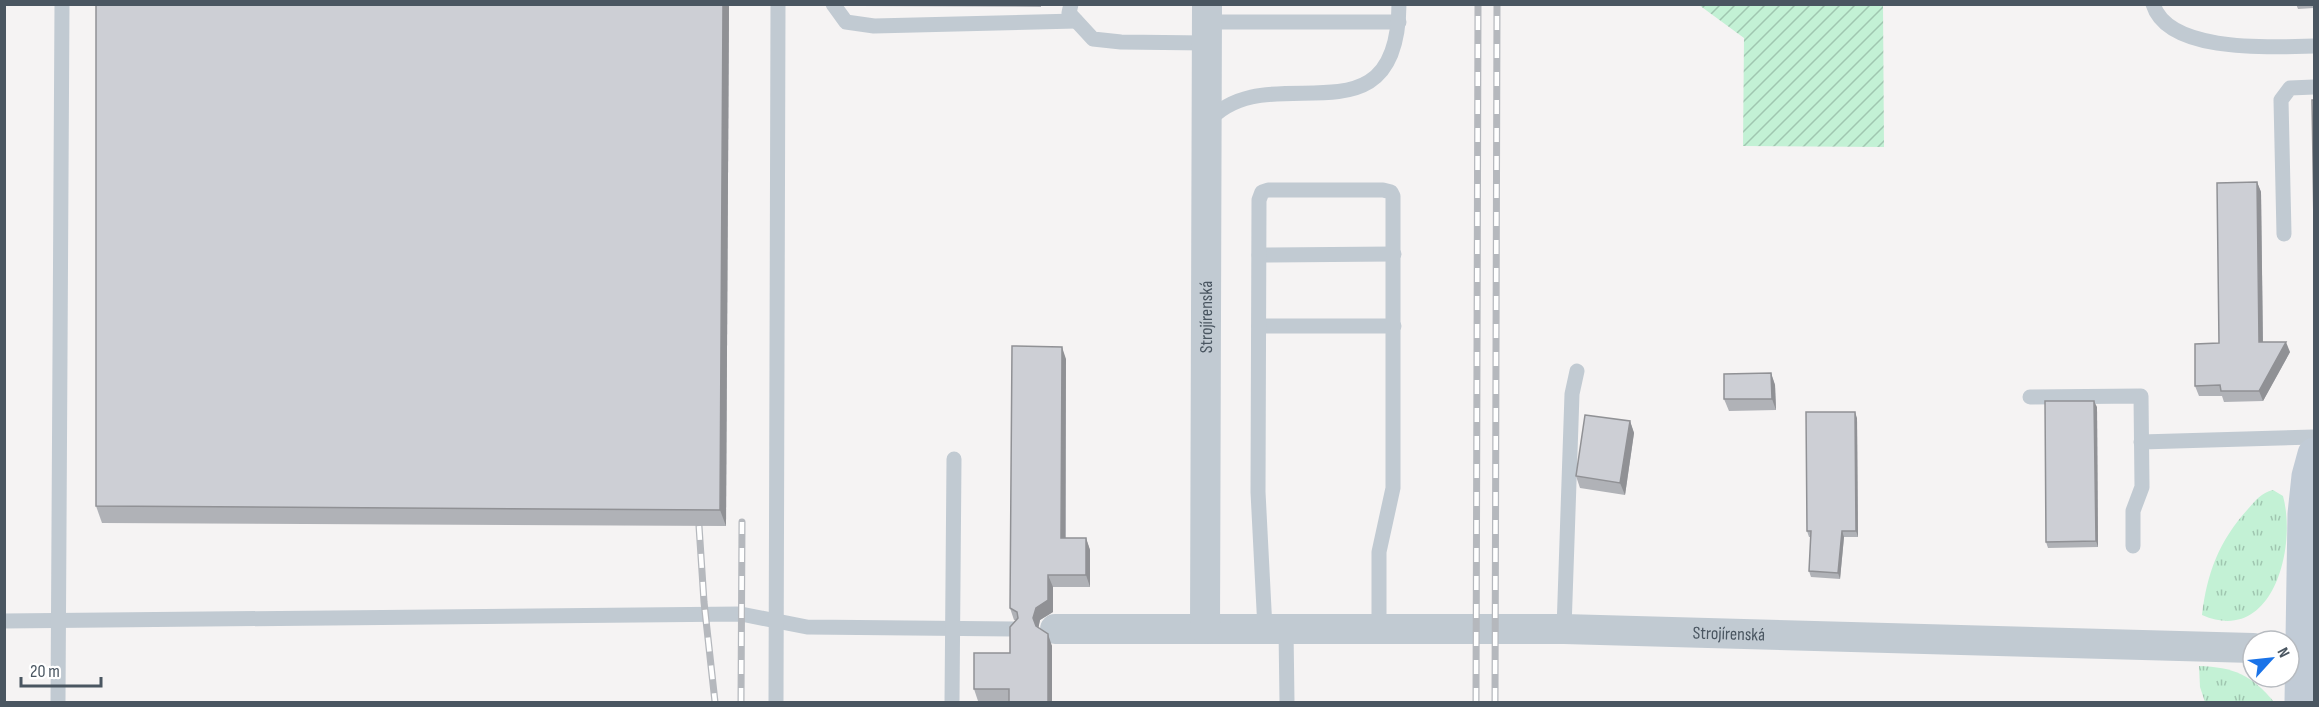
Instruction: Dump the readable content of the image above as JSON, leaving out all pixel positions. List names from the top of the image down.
{
  "streets": {
    "street": ["Strojírenská"]
  },
  "scale_bar": "20 m",
  "north": "top right"
}
